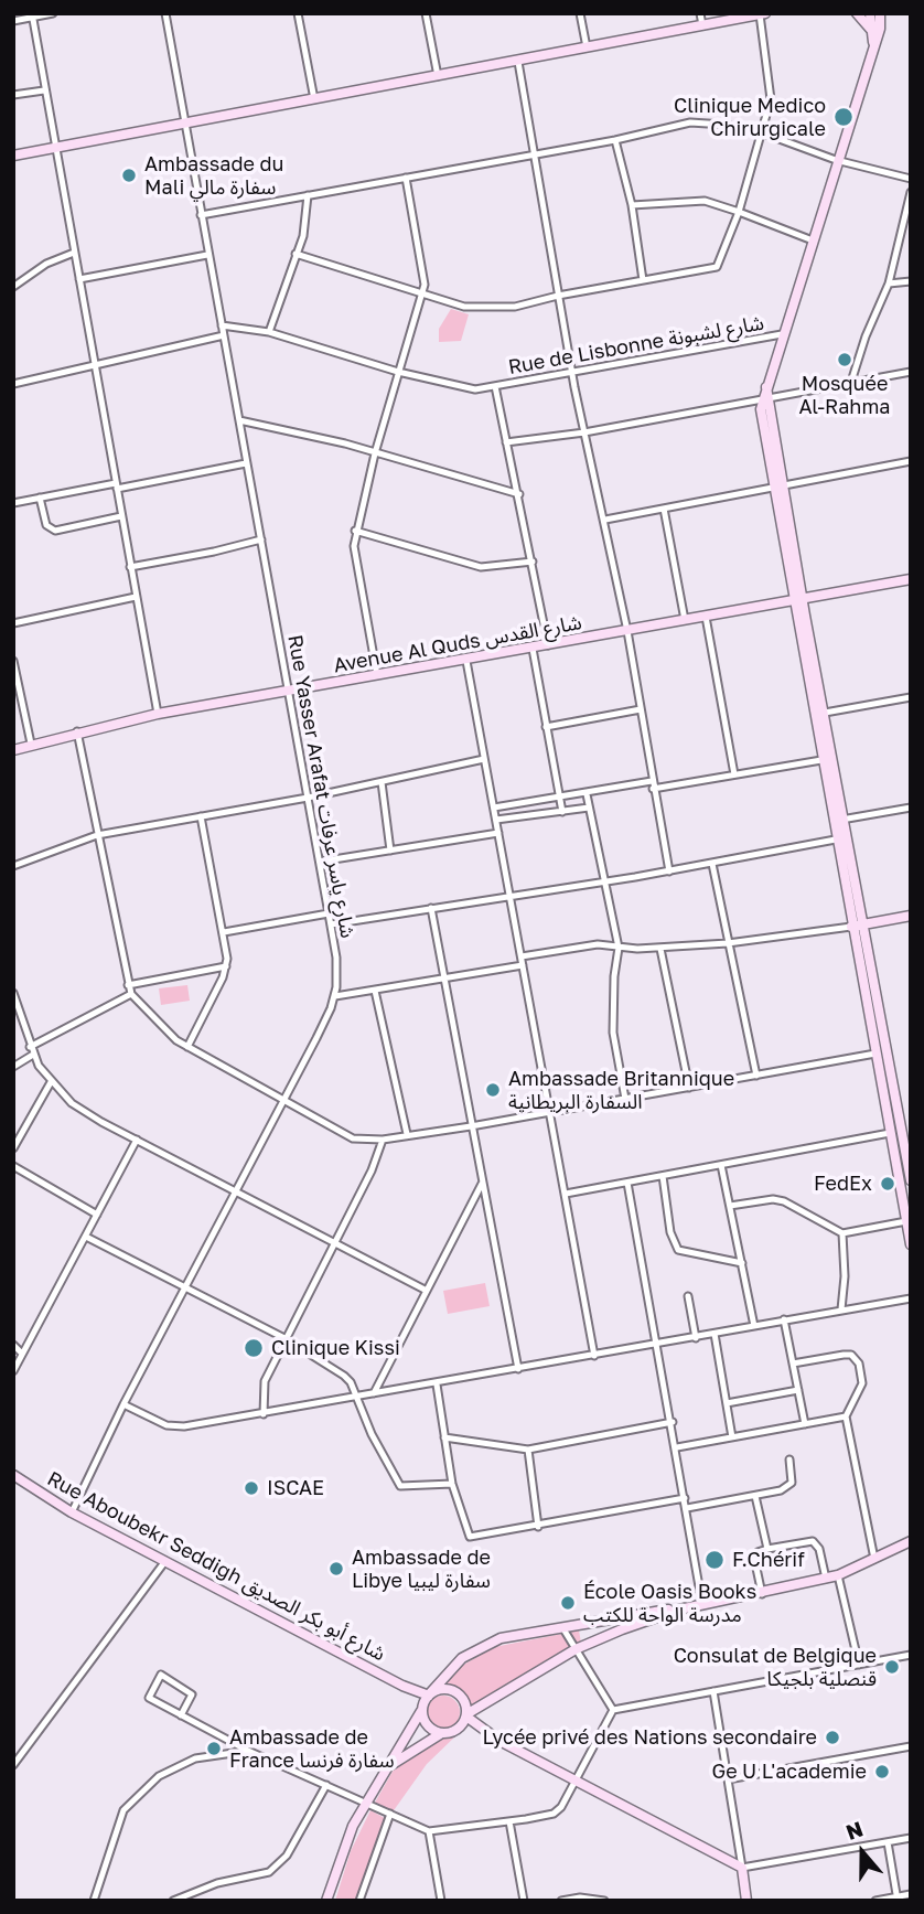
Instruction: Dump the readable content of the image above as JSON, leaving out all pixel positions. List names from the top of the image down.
{
  "streets": {
    "street": [
      "Rue de Lisbonne شارع لشبونة",
      "Avenue Al Quds شارع القدس",
      "Rue Yasser Arafat شارع ياسر عرفات",
      "Rue Aboubekr Seddigh شارع أبو بكر الصديق"
    ]
  },
  "crossings": [
    ["Rue de Lisbonne شارع لشبونة", "Rue Yasser Arafat شارع ياسر عرفات"],
    ["Avenue Al Quds شارع القدس", "Rue Yasser Arafat شارع ياسر عرفات"],
    ["Rue Yasser Arafat شارع ياسر عرفات", "Rue Aboubekr Seddigh شارع أبو بكر الصديق"]
  ],
  "places": [
    "Clinique Medico Chirurgicale",
    "Ambassade du Mali سفارة مالي",
    "Mosquée Al-Rahma",
    "Ambassade Britannique السفارة البريطانية",
    "FedEx",
    "Clinique Kissi",
    "ISCAE",
    "F.Chérif",
    "Ambassade de Libye سفارة ليبيا",
    "École Oasis Books مدرسة الواحة للكتب",
    "Consulat de Belgique قنصلية بلجيكا",
    "Lycée privé des Nations secondaire",
    "Ambassade de France سفارة فرنسا",
    "Ge U L'academie"
  ],
  "north": "top"
}
